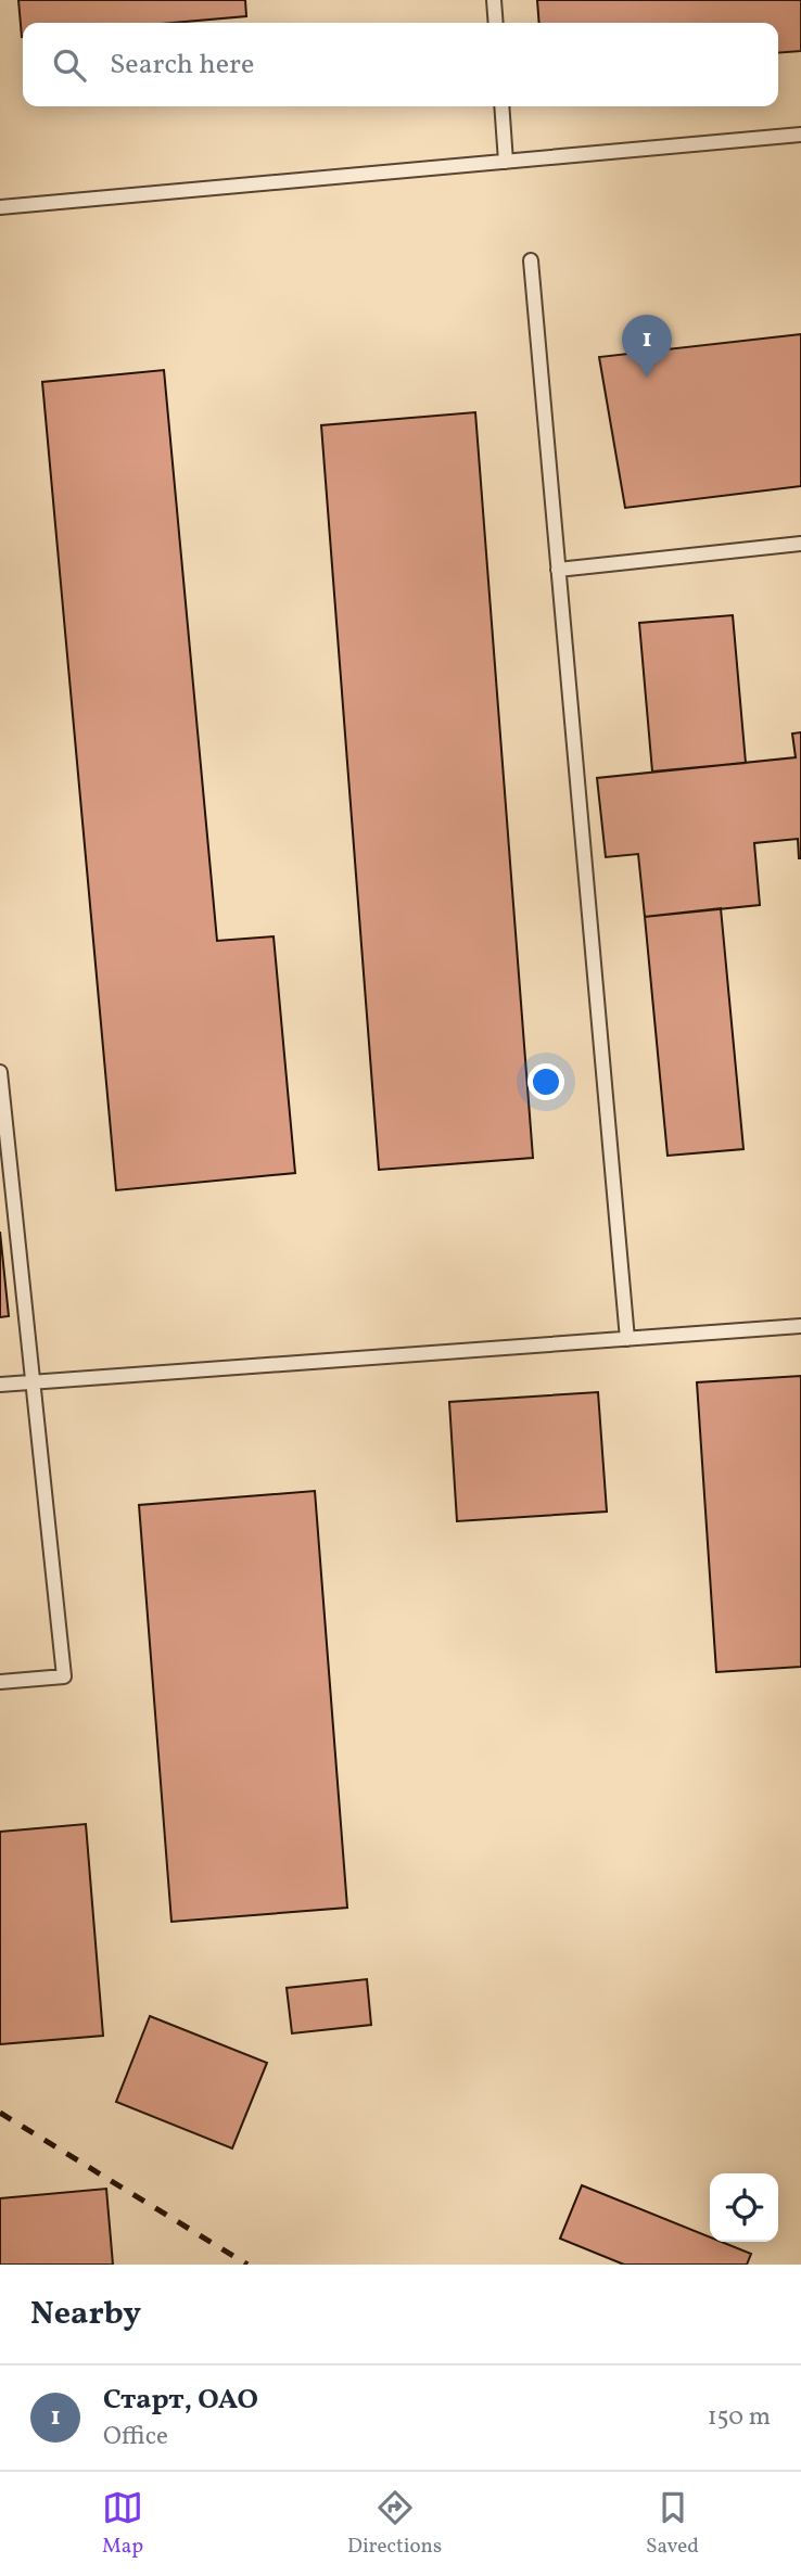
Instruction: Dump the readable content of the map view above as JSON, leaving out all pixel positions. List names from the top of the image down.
{
  "page": {
    "search": "Search here",
    "pins": "1",
    "heading": "Nearby",
    "list": [
      {
        "mark": "1",
        "name": "Старт, ОАО",
        "note": "Office",
        "value": "150 m"
      }
    ],
    "nav": ["Map", "Directions", "Saved"]
  }
}
